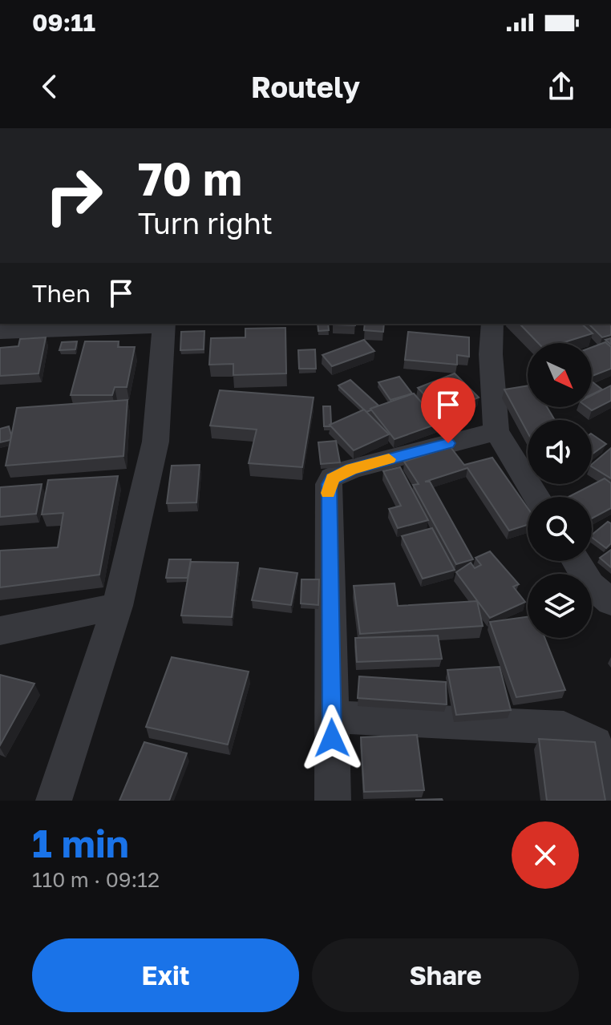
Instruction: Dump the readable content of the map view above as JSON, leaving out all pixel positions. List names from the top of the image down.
{
  "north": "bottom right",
  "page": {
    "status": "09:11",
    "header": "Routely",
    "turn": ["70 m", "Turn right"],
    "then": "Then",
    "heading": ["1 min", "110 m · 09:12"],
    "buttons": ["Exit", "Share"]
  }
}
